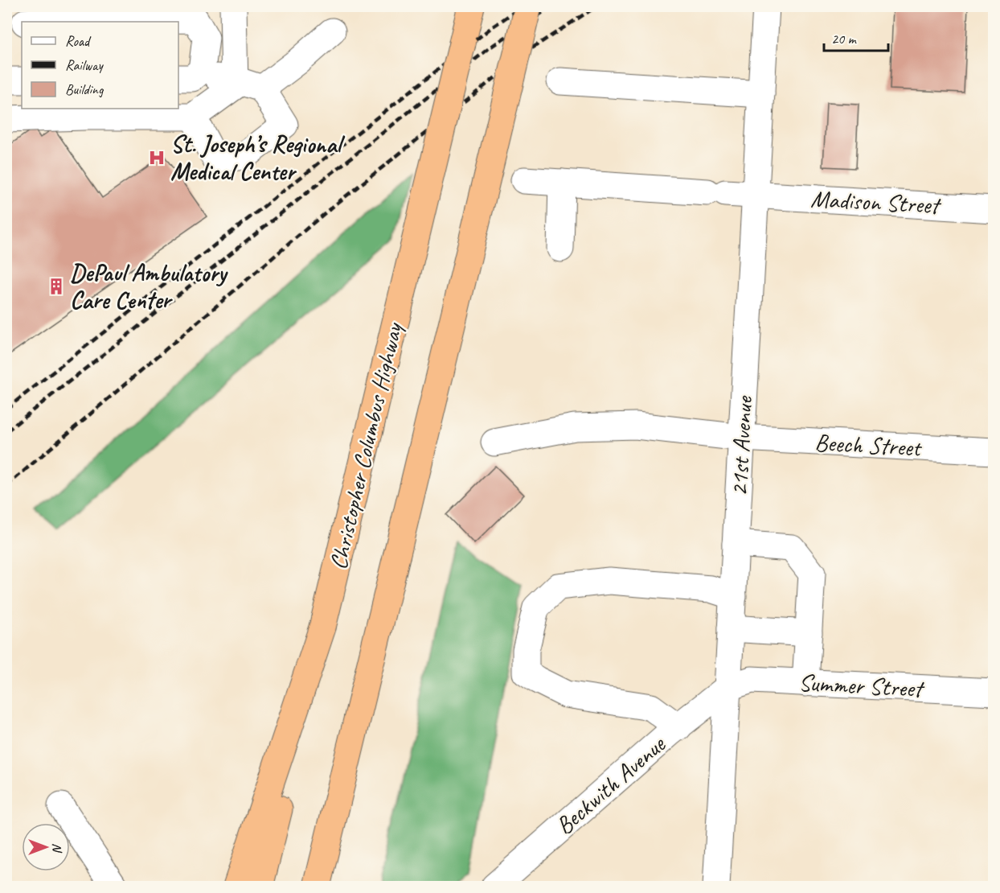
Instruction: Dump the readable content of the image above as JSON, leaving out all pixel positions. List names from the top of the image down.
{
  "streets": {
    "highway": ["Christopher Columbus Highway"],
    "street": [
      "Madison Street",
      "Beech Street",
      "21st Avenue",
      "Summer Street",
      "Beckwith Avenue"
    ]
  },
  "crossings": [
    ["Madison Street", "21st Avenue"],
    ["Beech Street", "21st Avenue"],
    ["21st Avenue", "Summer Street"],
    ["21st Avenue", "Beckwith Avenue"],
    ["Summer Street", "Beckwith Avenue"]
  ],
  "places": {
    "hospital": ["St. Joseph’s Regional Medical Center"],
    "building": ["DePaul Ambulatory Care Center"]
  },
  "legend": ["Road", "Railway", "Building"],
  "scale_bar": "20 m",
  "north": "right"
}
